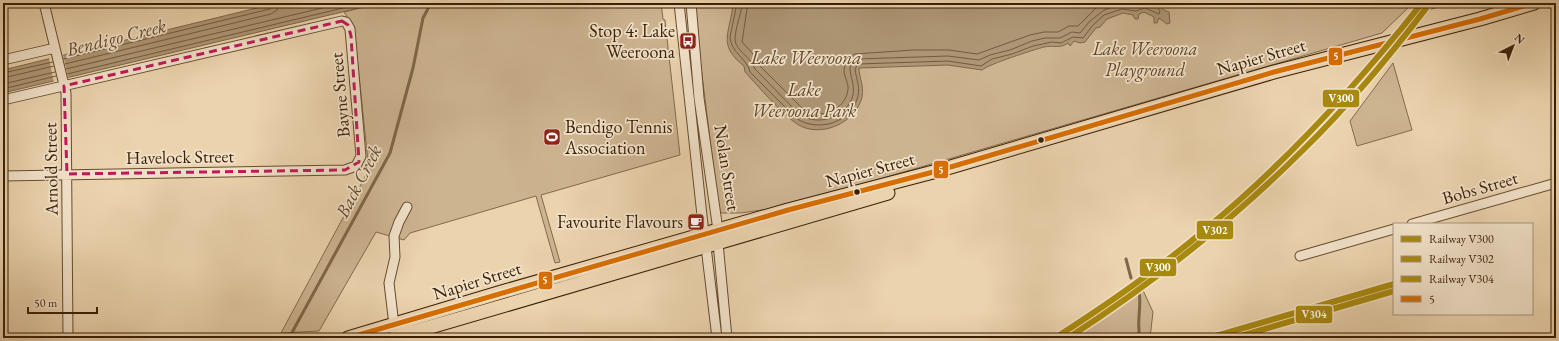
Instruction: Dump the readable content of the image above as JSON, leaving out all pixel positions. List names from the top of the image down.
{
  "streets": {
    "highway": ["Napier Street"],
    "street": [
      "Bayne Street",
      "Havelock Street",
      "Nolan Street",
      "Arnold Street",
      "Bobs Street"
    ]
  },
  "crossings": [
    ["Napier Street", "Nolan Street"],
    ["Bayne Street", "Havelock Street"],
    ["Bayne Street", "Arnold Street"],
    ["Havelock Street", "Arnold Street"]
  ],
  "water": ["Bendigo Creek", "Lake Weeroona", "Back Creek"],
  "parks": ["Lake Weeroona Playground", "Lake Weeroona Park"],
  "places": {
    "bus stop": ["Stop 4: Lake Weeroona"],
    "sports": ["Bendigo Tennis Association"],
    "cafe": ["Favourite Flavours"]
  },
  "lines": [
    "rail line V300",
    "transit line 5",
    "rail line V302",
    "rail line V304"
  ],
  "legend": [
    "Railway V300",
    "Railway V302",
    "Railway V304",
    "5"
  ],
  "scale_bar": "50 m",
  "north": "top right"
}
